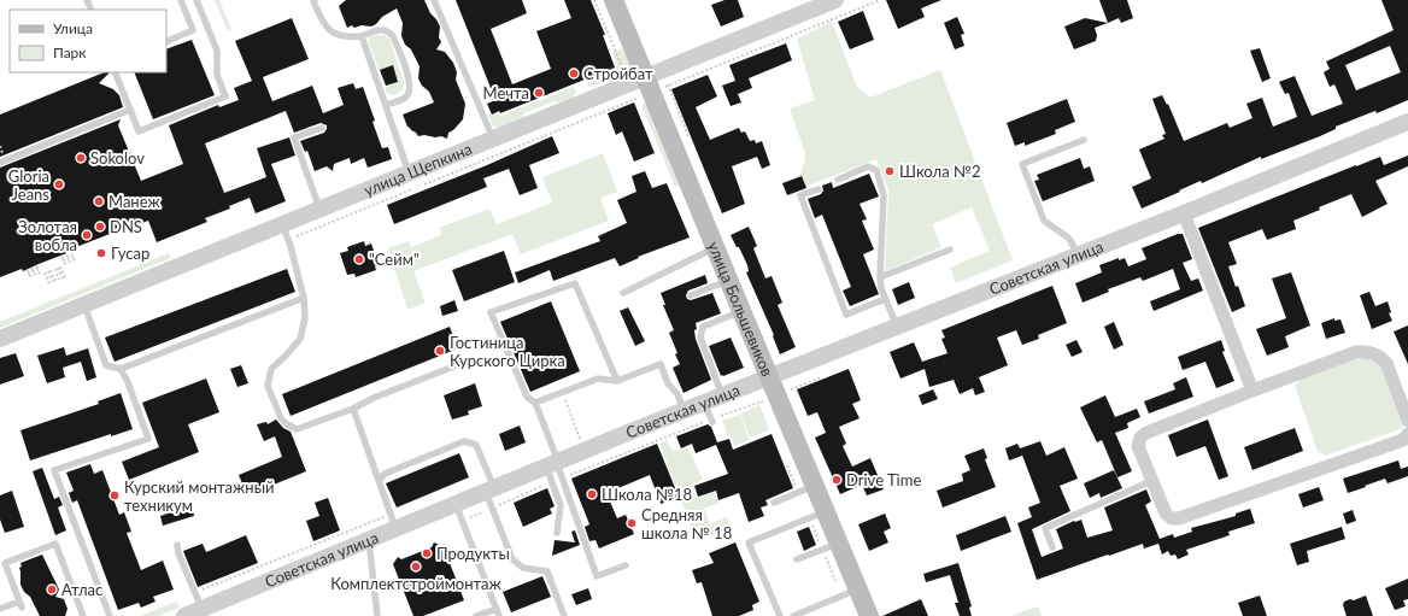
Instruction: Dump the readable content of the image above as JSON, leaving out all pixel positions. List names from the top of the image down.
{
  "streets": {
    "main road": ["улица Большевиков"],
    "street": ["улица Щепкина", "Советская улица"]
  },
  "crossings": [
    ["улица Щепкина", "улица Большевиков"],
    ["Советская улица", "улица Большевиков"]
  ],
  "places": [
    "Стройбат",
    "Мечта",
    "Sokolov",
    "Школа №2",
    "Gloria Jeans",
    "Манеж",
    "DNS",
    "Золотая вобла",
    "Гусар",
    "\"Сейм\"",
    "Гостиница Курского Цирка",
    "Drive Time",
    "Школа №18",
    "Курский монтажный техникум",
    "Средняя школа № 18",
    "Продукты",
    "Комплектстроймонтаж",
    "Атлас"
  ],
  "legend": ["Улица", "Парк"]
}
